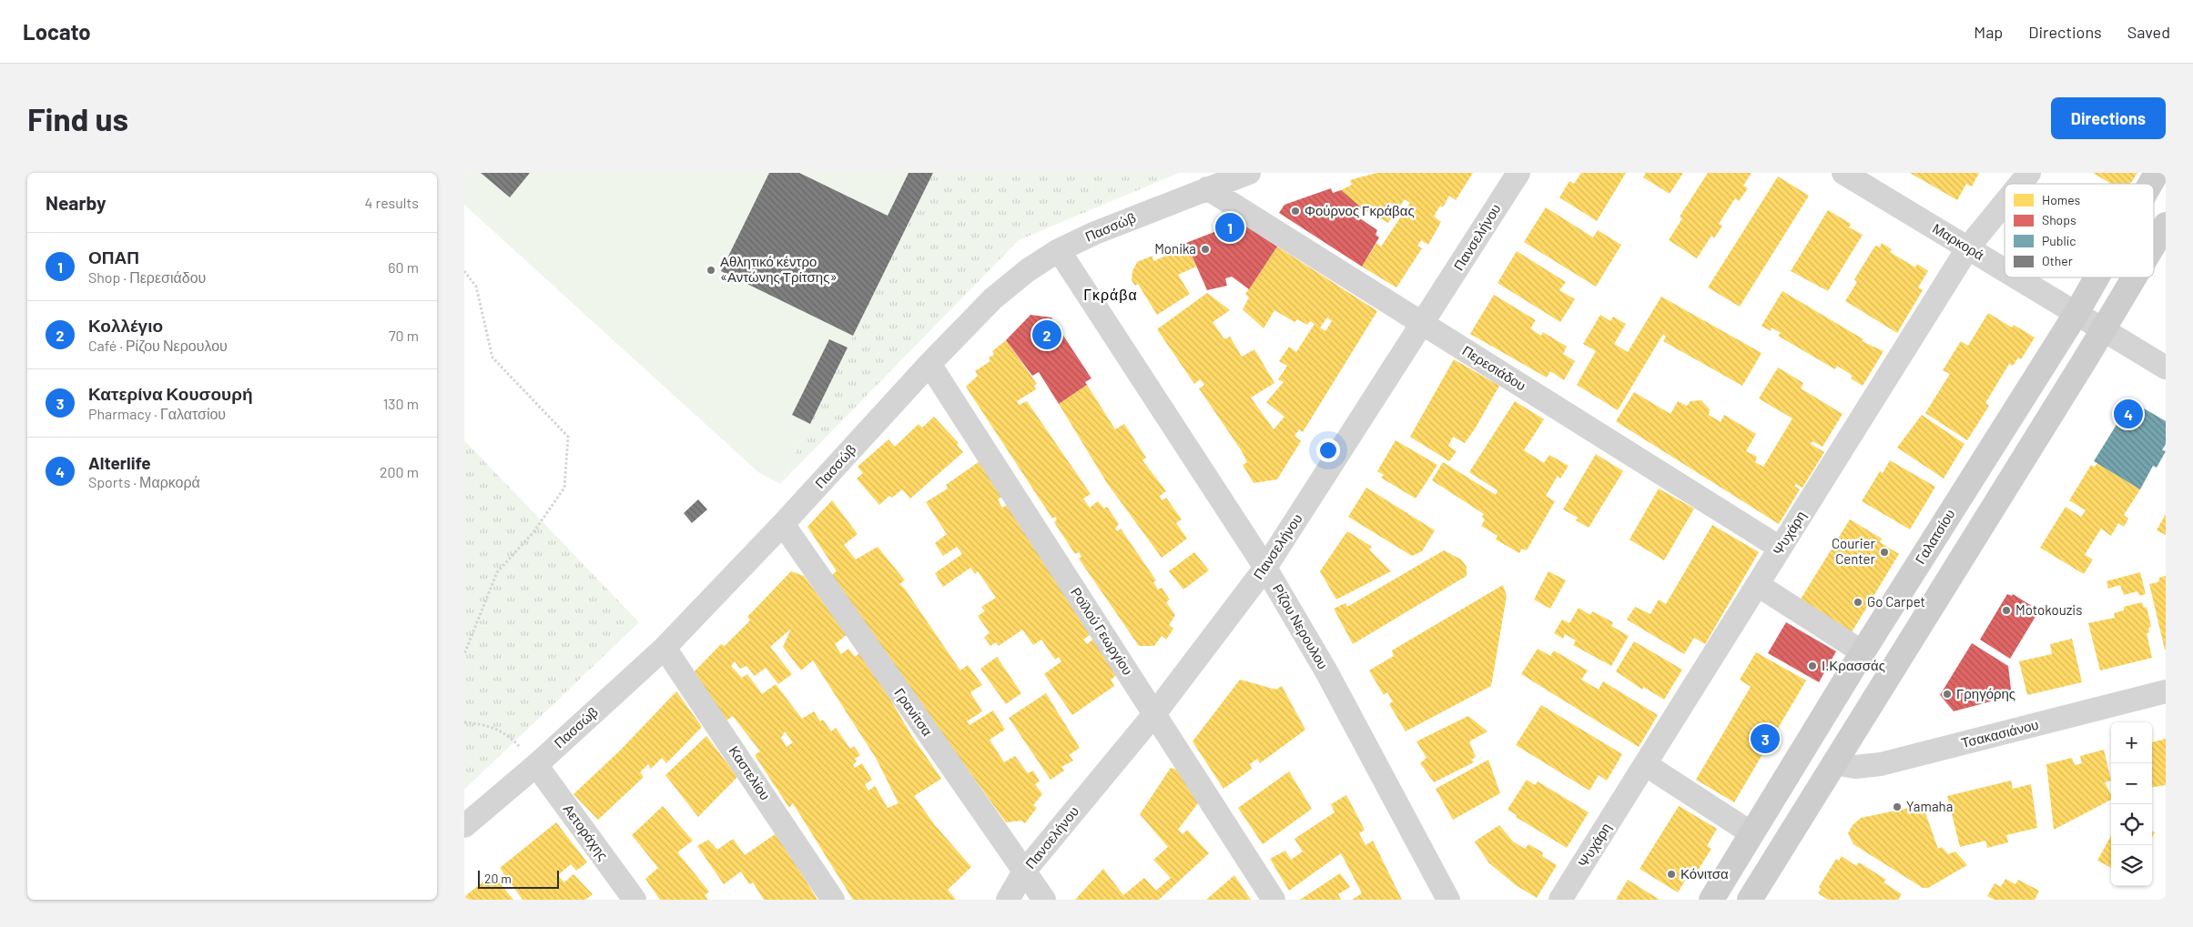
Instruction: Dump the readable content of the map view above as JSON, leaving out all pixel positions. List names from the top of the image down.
{
  "streets": {
    "main road": ["Γαλατσίου"],
    "street": [
      "Πασσώβ",
      "Πανσελήνου",
      "Μαρκορά",
      "Περεσιάδου",
      "Ψυχάρη",
      "Ρίζου Νερουλου",
      "Ροϊλού Γεωργίου",
      "Γρανίτσα",
      "Τσακασιάνου",
      "Καστελίου",
      "Αετοράχης"
    ]
  },
  "crossings": [
    ["Πασσώβ", "Περεσιάδου"],
    ["Πασσώβ", "Ρίζου Νερουλου"],
    ["Πασσώβ", "Ροϊλού Γεωργίου"],
    ["Πασσώβ", "Γρανίτσα"],
    ["Πασσώβ", "Καστελίου"],
    ["Πασσώβ", "Αετοράχης"],
    ["Πανσελήνου", "Περεσιάδου"],
    ["Πανσελήνου", "Ρίζου Νερουλου"],
    ["Πανσελήνου", "Ροϊλού Γεωργίου"],
    ["Πανσελήνου", "Γρανίτσα"],
    ["Μαρκορά", "Ψυχάρη"],
    ["Μαρκορά", "Γαλατσίου"],
    ["Περεσιάδου", "Ψυχάρη"]
  ],
  "districts": ["Γκράβα"],
  "places": [
    "Φούρνος Γκράβας",
    "Monika",
    "Αθλητικό κέντρο «Αντώνης Τρίτσης»",
    "Courier Center",
    "Go Carpet",
    "Motokouzis",
    "Ι.Κρασσάς",
    "Γρηγόρης",
    "Yamaha",
    "Κόνιτσα"
  ],
  "legend": [
    "Homes",
    "Shops",
    "Public",
    "Other"
  ],
  "scale_bar": "20 m",
  "page": {
    "header": "Locato",
    "nav": ["Map", "Directions", "Saved"],
    "buttons": "Directions",
    "title": "Find us",
    "heading": ["Nearby", "4 results"],
    "pins": [
      "1",
      "2",
      "4",
      "3"
    ],
    "list": [
      {
        "mark": "1",
        "name": "ΟΠΑΠ",
        "note": "Shop · Περεσιάδου",
        "value": "60 m"
      },
      {
        "mark": "2",
        "name": "Κολλέγιο",
        "note": "Café · Ρίζου Νερουλου",
        "value": "70 m"
      },
      {
        "mark": "3",
        "name": "Κατερίνα Κουσουρή",
        "note": "Pharmacy · Γαλατσίου",
        "value": "130 m"
      },
      {
        "mark": "4",
        "name": "Alterlife",
        "note": "Sports · Μαρκορά",
        "value": "200 m"
      }
    ],
    "map_buttons": ["+", "−"],
    "scale": "20 m"
  }
}
